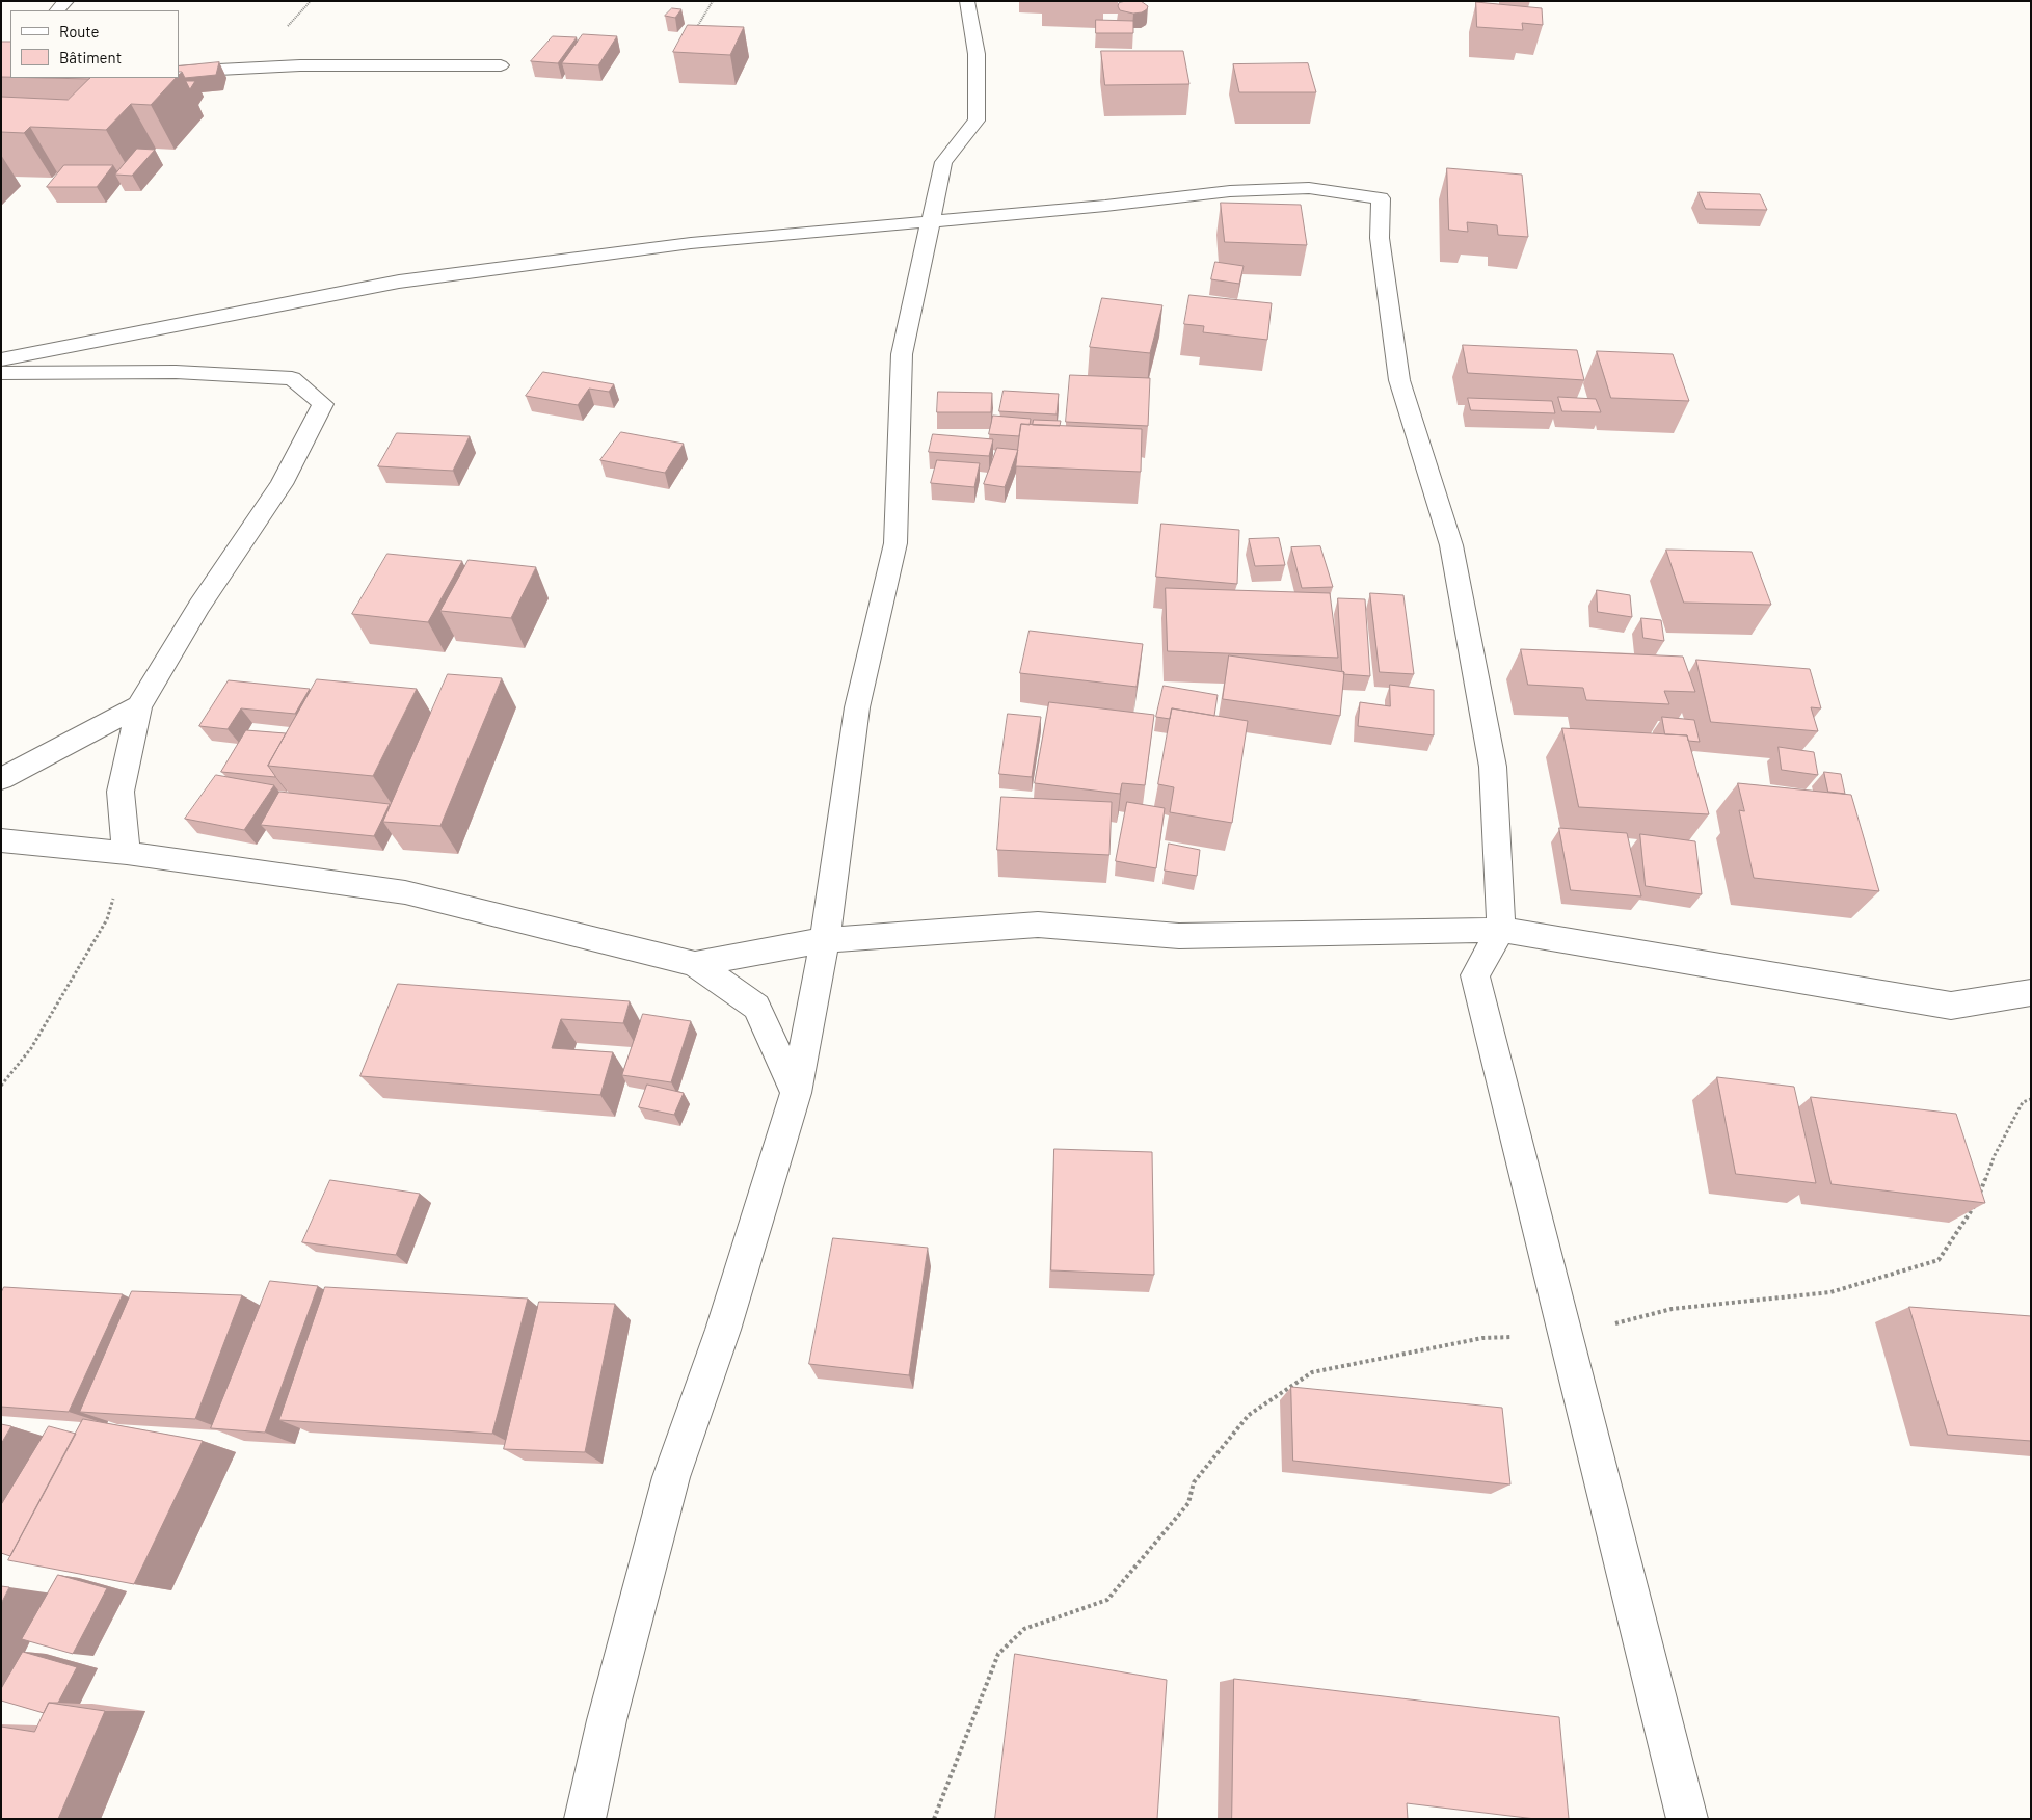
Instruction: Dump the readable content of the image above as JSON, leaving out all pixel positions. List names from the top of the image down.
{
  "legend": ["Route", "Bâtiment"]
}
